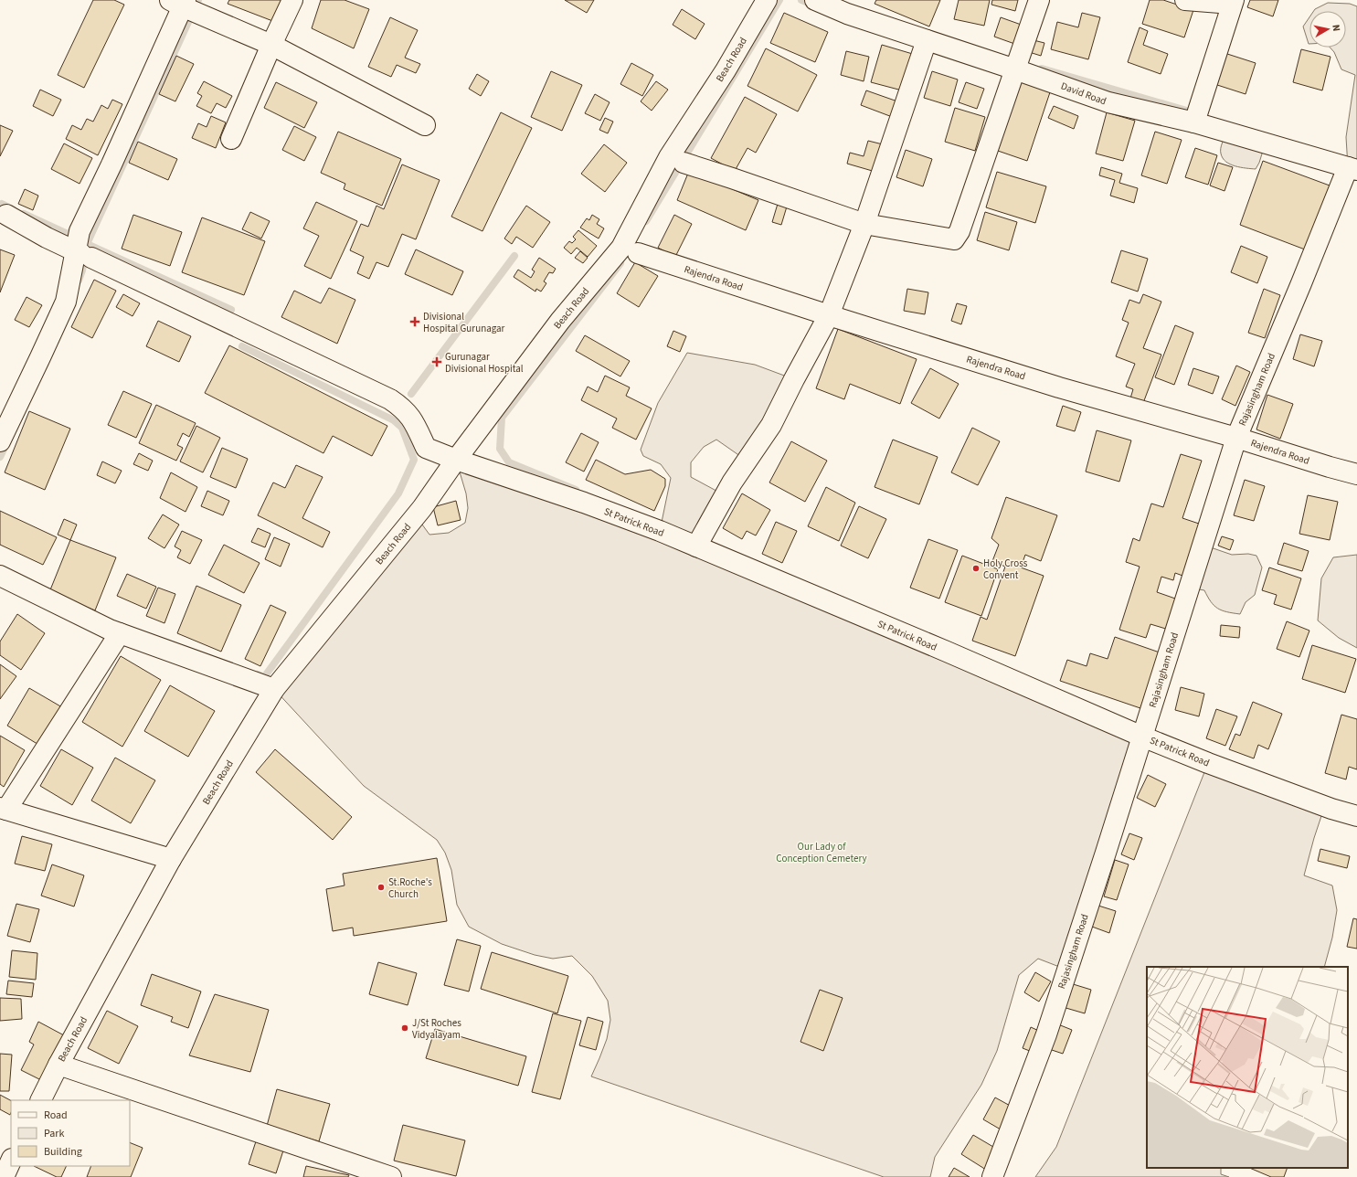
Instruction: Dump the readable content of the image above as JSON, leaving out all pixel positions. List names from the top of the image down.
{
  "streets": {
    "street": [
      "Beach Road",
      "David Road",
      "Rajendra Road",
      "Rajasingham Road",
      "St Patrick Road"
    ]
  },
  "crossings": [
    ["Beach Road", "St Patrick Road"],
    ["David Road", "Rajasingham Road"],
    ["Rajendra Road", "Rajasingham Road"],
    ["Rajasingham Road", "St Patrick Road"]
  ],
  "parks": ["Our Lady of Conception Cemetery"],
  "places": {
    "health": ["Divisional Hospital Gurunagar", "Gurunagar Divisional Hospital"],
    "other": ["Holy Cross Convent", "St.Roche's Church", "J/St Roches Vidyalayam"]
  },
  "legend": ["Road", "Park", "Building"],
  "north": "right"
}
